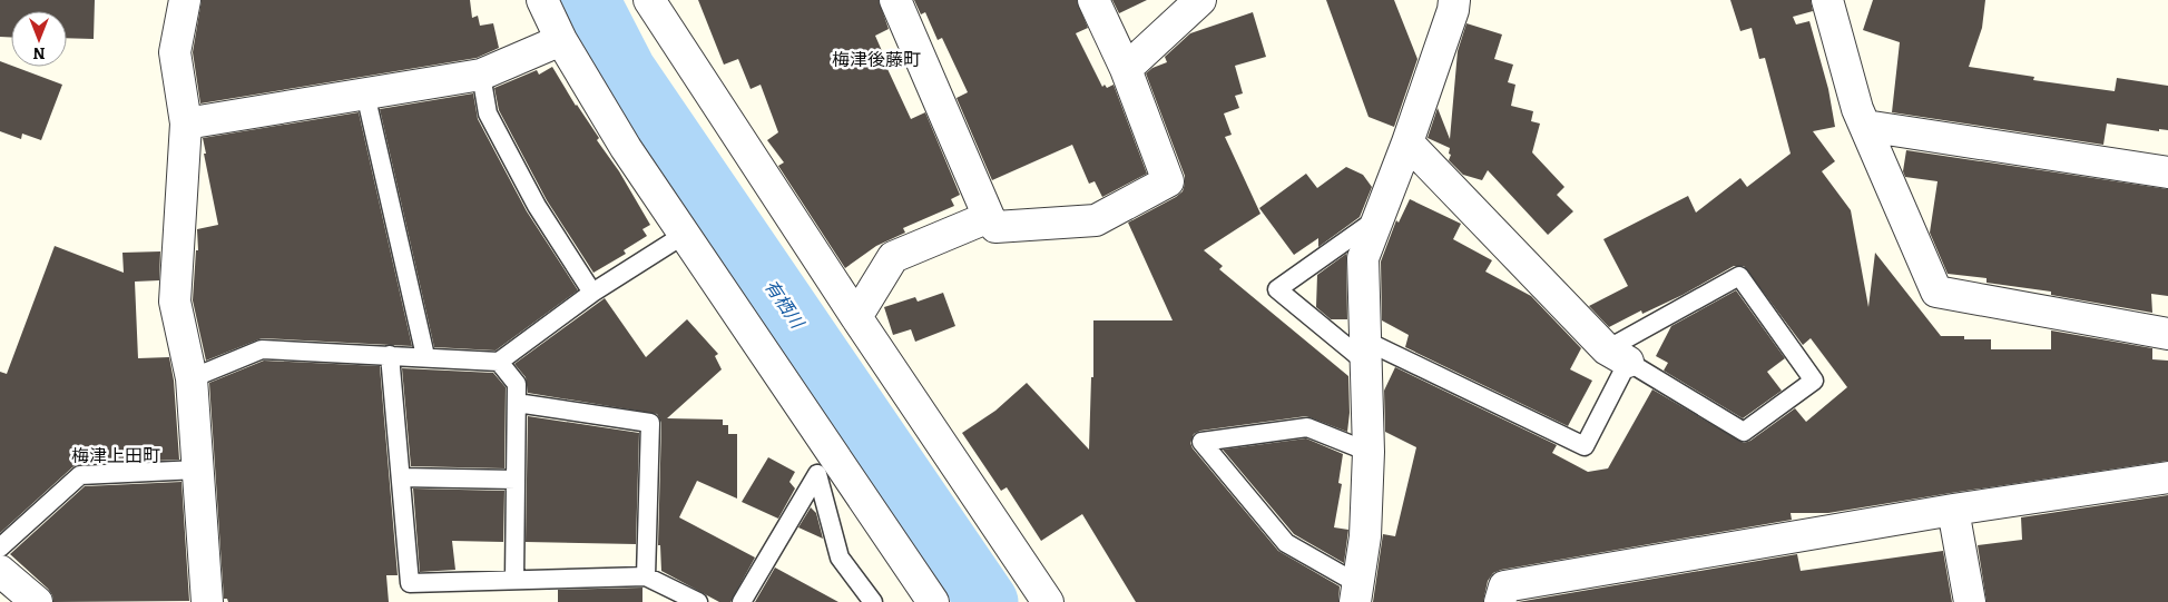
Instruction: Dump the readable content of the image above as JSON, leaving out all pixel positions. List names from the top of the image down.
{
  "districts": ["梅津後藤町", "梅津上田町"],
  "water": ["有栖川"],
  "north": "bottom"
}
